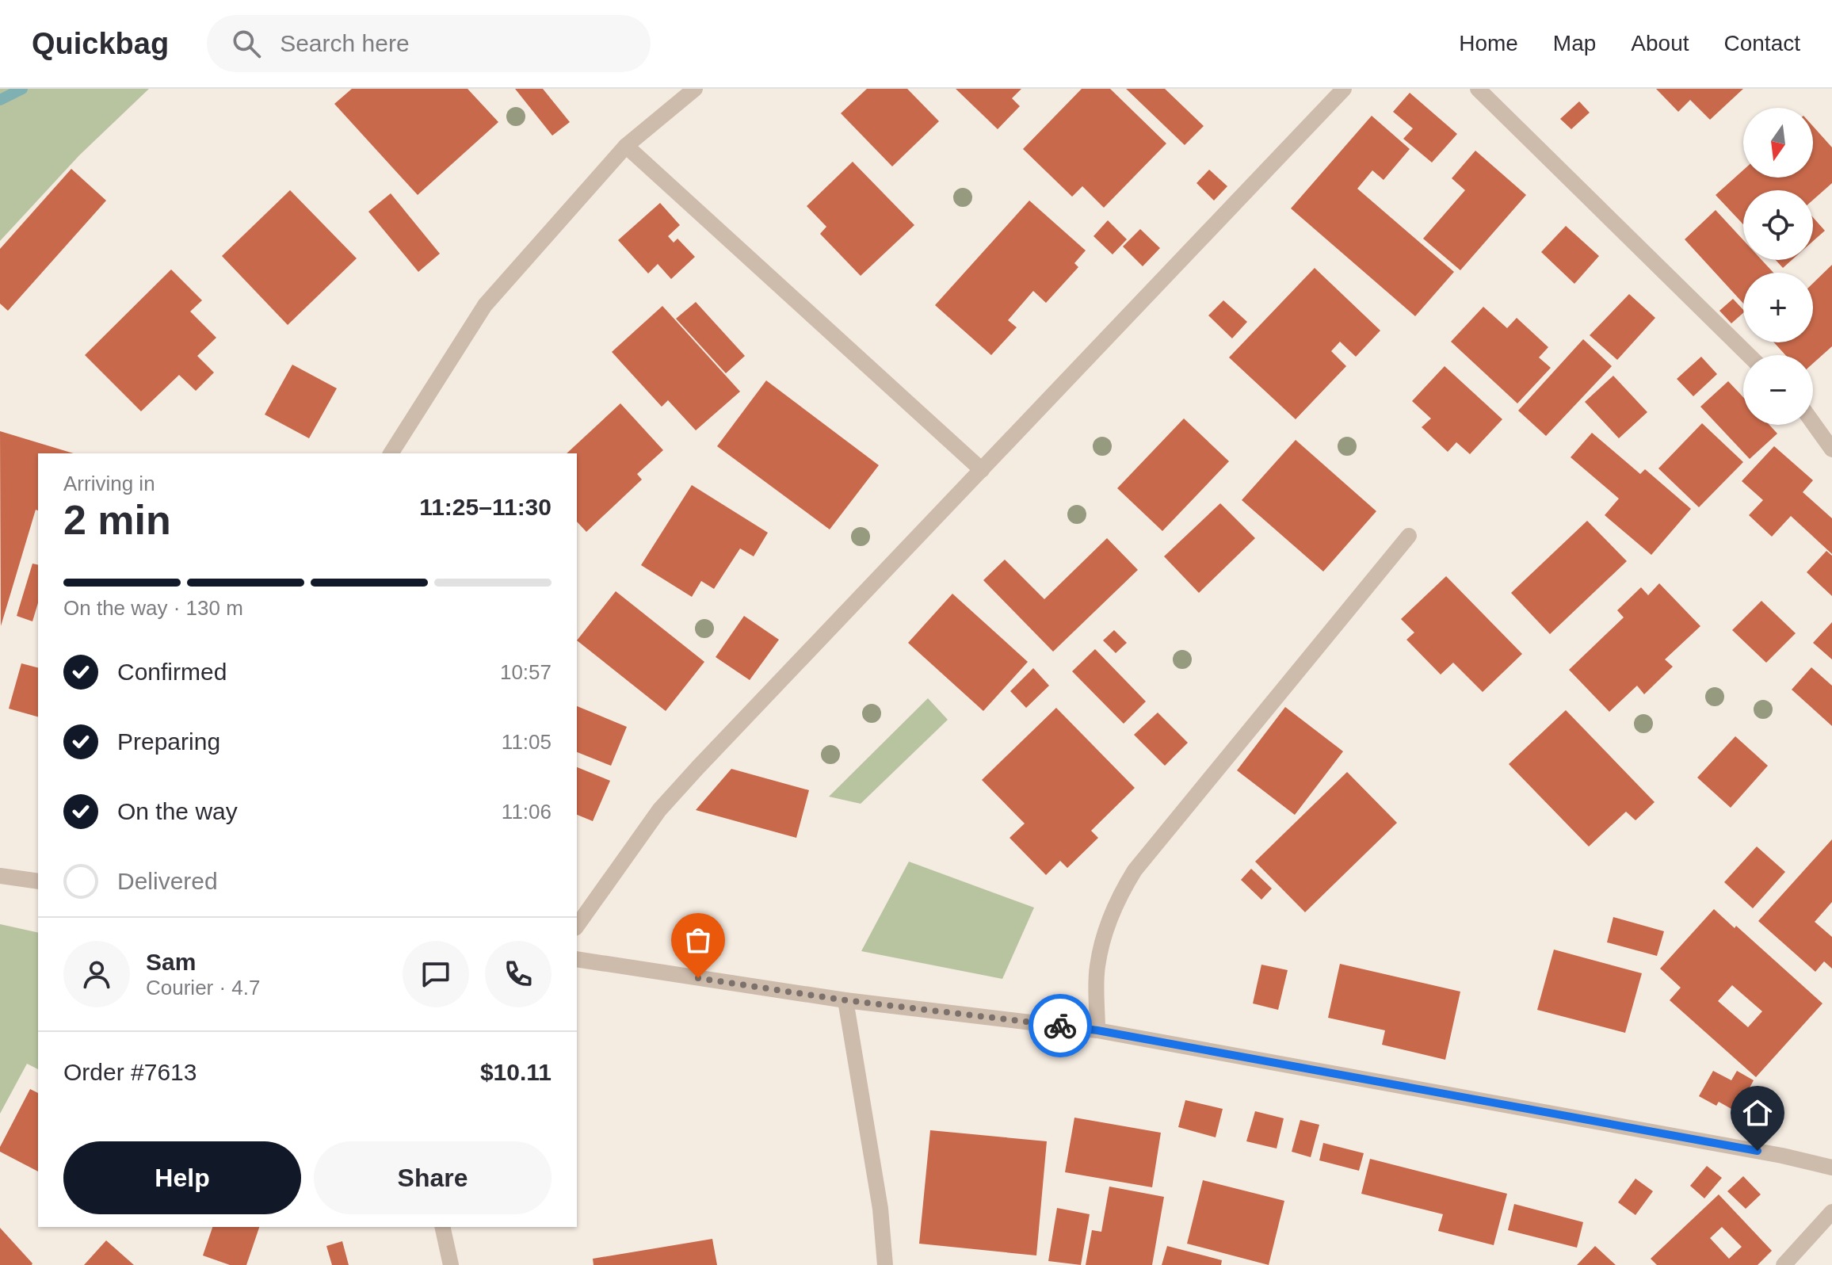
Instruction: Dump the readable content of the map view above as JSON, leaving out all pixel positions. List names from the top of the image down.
{
  "north": "bottom",
  "page": {
    "header": "Quickbag",
    "search": "Search here",
    "nav": [
      "Home",
      "Map",
      "About",
      "Contact"
    ],
    "map_buttons": ["+", "−"],
    "heading": ["2 min", "Arriving in", "11:25–11:30"],
    "panel": [
      "Sam",
      "Courier · 4.7",
      "Order #7613",
      "$10.11"
    ],
    "bar": "On the way · 130 m",
    "list": [
      ["Confirmed", "10:57"],
      ["Preparing", "11:05"],
      ["On the way", "11:06"],
      "Delivered"
    ],
    "buttons": ["Help", "Share"]
  }
}
